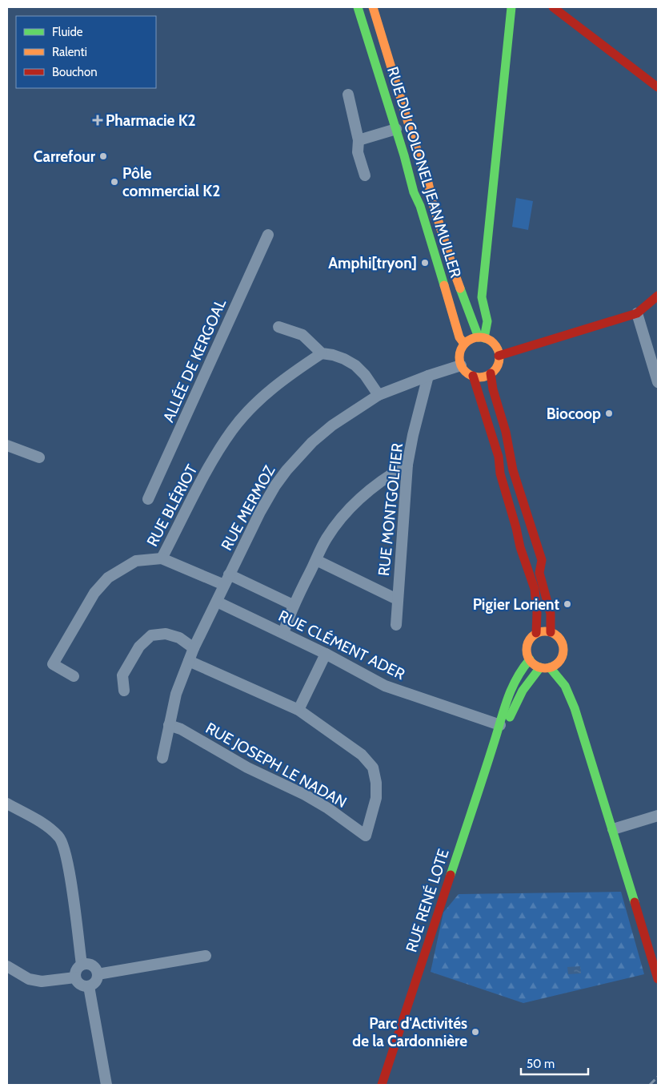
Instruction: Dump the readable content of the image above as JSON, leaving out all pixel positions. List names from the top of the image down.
{
  "streets": {
    "main road": ["RUE DU COLONEL JEAN MULLER", "RUE RENÉ LOTE"],
    "street": [
      "ALLÉE DE KERGOAL",
      "RUE BLÉRIOT",
      "RUE MERMOZ",
      "RUE MONTGOLFIER",
      "RUE CLÉMENT ADER",
      "RUE JOSEPH LE NADAN"
    ]
  },
  "crossings": [
    ["RUE DU COLONEL JEAN MULLER", "RUE MERMOZ"],
    ["RUE MERMOZ", "RUE MONTGOLFIER"],
    ["RUE MERMOZ", "RUE CLÉMENT ADER"],
    ["RUE MERMOZ", "RUE JOSEPH LE NADAN"],
    ["RUE CLÉMENT ADER", "RUE RENÉ LOTE"]
  ],
  "places": {
    "health": ["Pharmacie K2"],
    "other": [
      "Carrefour",
      "Pôle commercial K2",
      "Amphi[tryon]",
      "Biocoop",
      "Pigier Lorient",
      "Parc d'Activités de la Cardonnière"
    ]
  },
  "legend": ["Fluide", "Ralenti", "Bouchon"],
  "scale_bar": "50 m"
}
